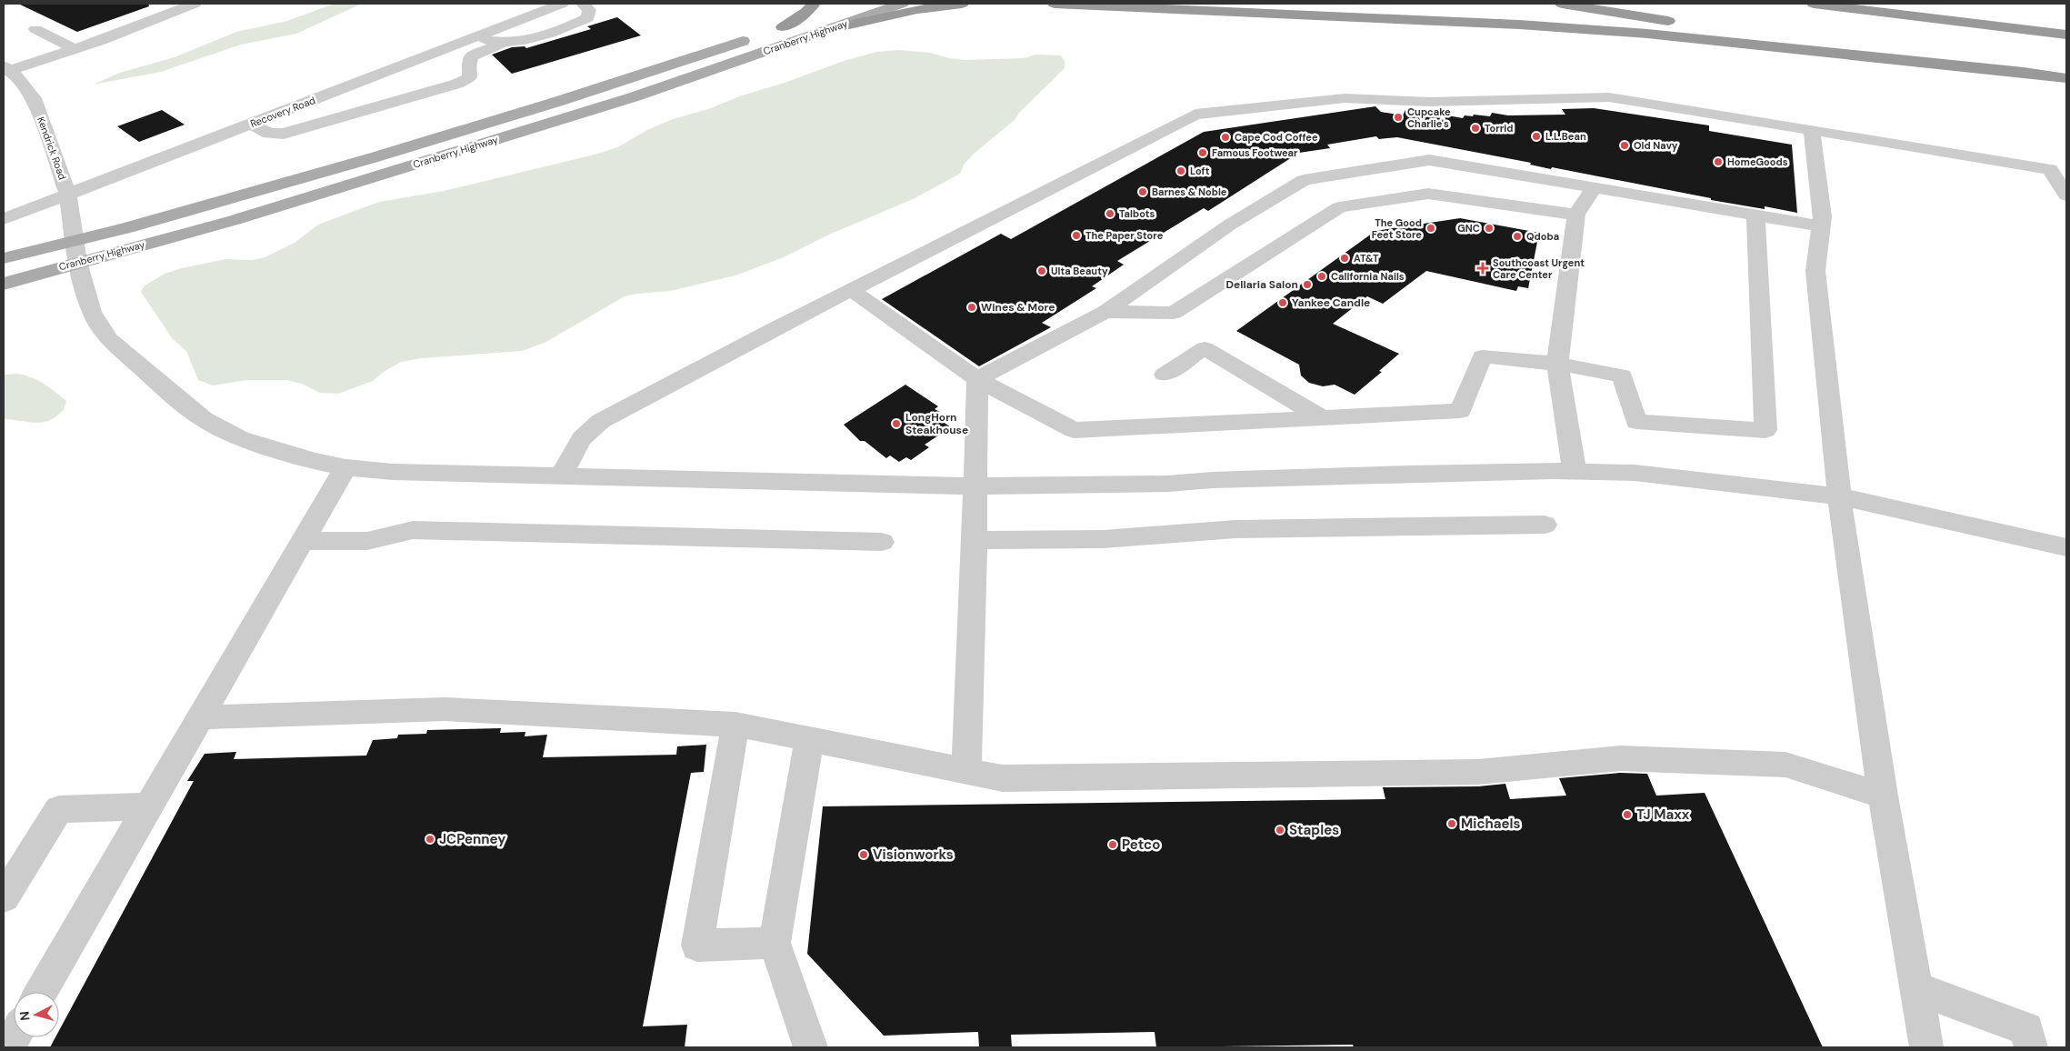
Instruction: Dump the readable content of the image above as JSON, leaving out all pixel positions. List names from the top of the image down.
{
  "streets": {
    "main road": ["Cranberry Highway"],
    "street": ["Recovery Road", "Kendrick Road"]
  },
  "crossings": [
    ["Cranberry Highway", "Kendrick Road"],
    ["Recovery Road", "Kendrick Road"]
  ],
  "places": {
    "other": [
      "Cupcake Charlie's",
      "Torrid",
      "L.L.Bean",
      "Cape Cod Coffee",
      "Old Navy",
      "Famous Footwear",
      "HomeGoods",
      "Loft",
      "Barnes & Noble",
      "Talbots",
      "The Good Feet Store",
      "GNC",
      "The Paper Store",
      "Qdoba",
      "AT&T",
      "Ulta Beauty",
      "California Nails",
      "Dellaria Salon",
      "Yankee Candle",
      "Wines & More",
      "LongHorn Steakhouse",
      "TJ Maxx",
      "Michaels",
      "Staples",
      "JCPenney",
      "Petco",
      "Visionworks"
    ],
    "health": ["Southcoast Urgent Care Center"]
  },
  "north": "left"
}
